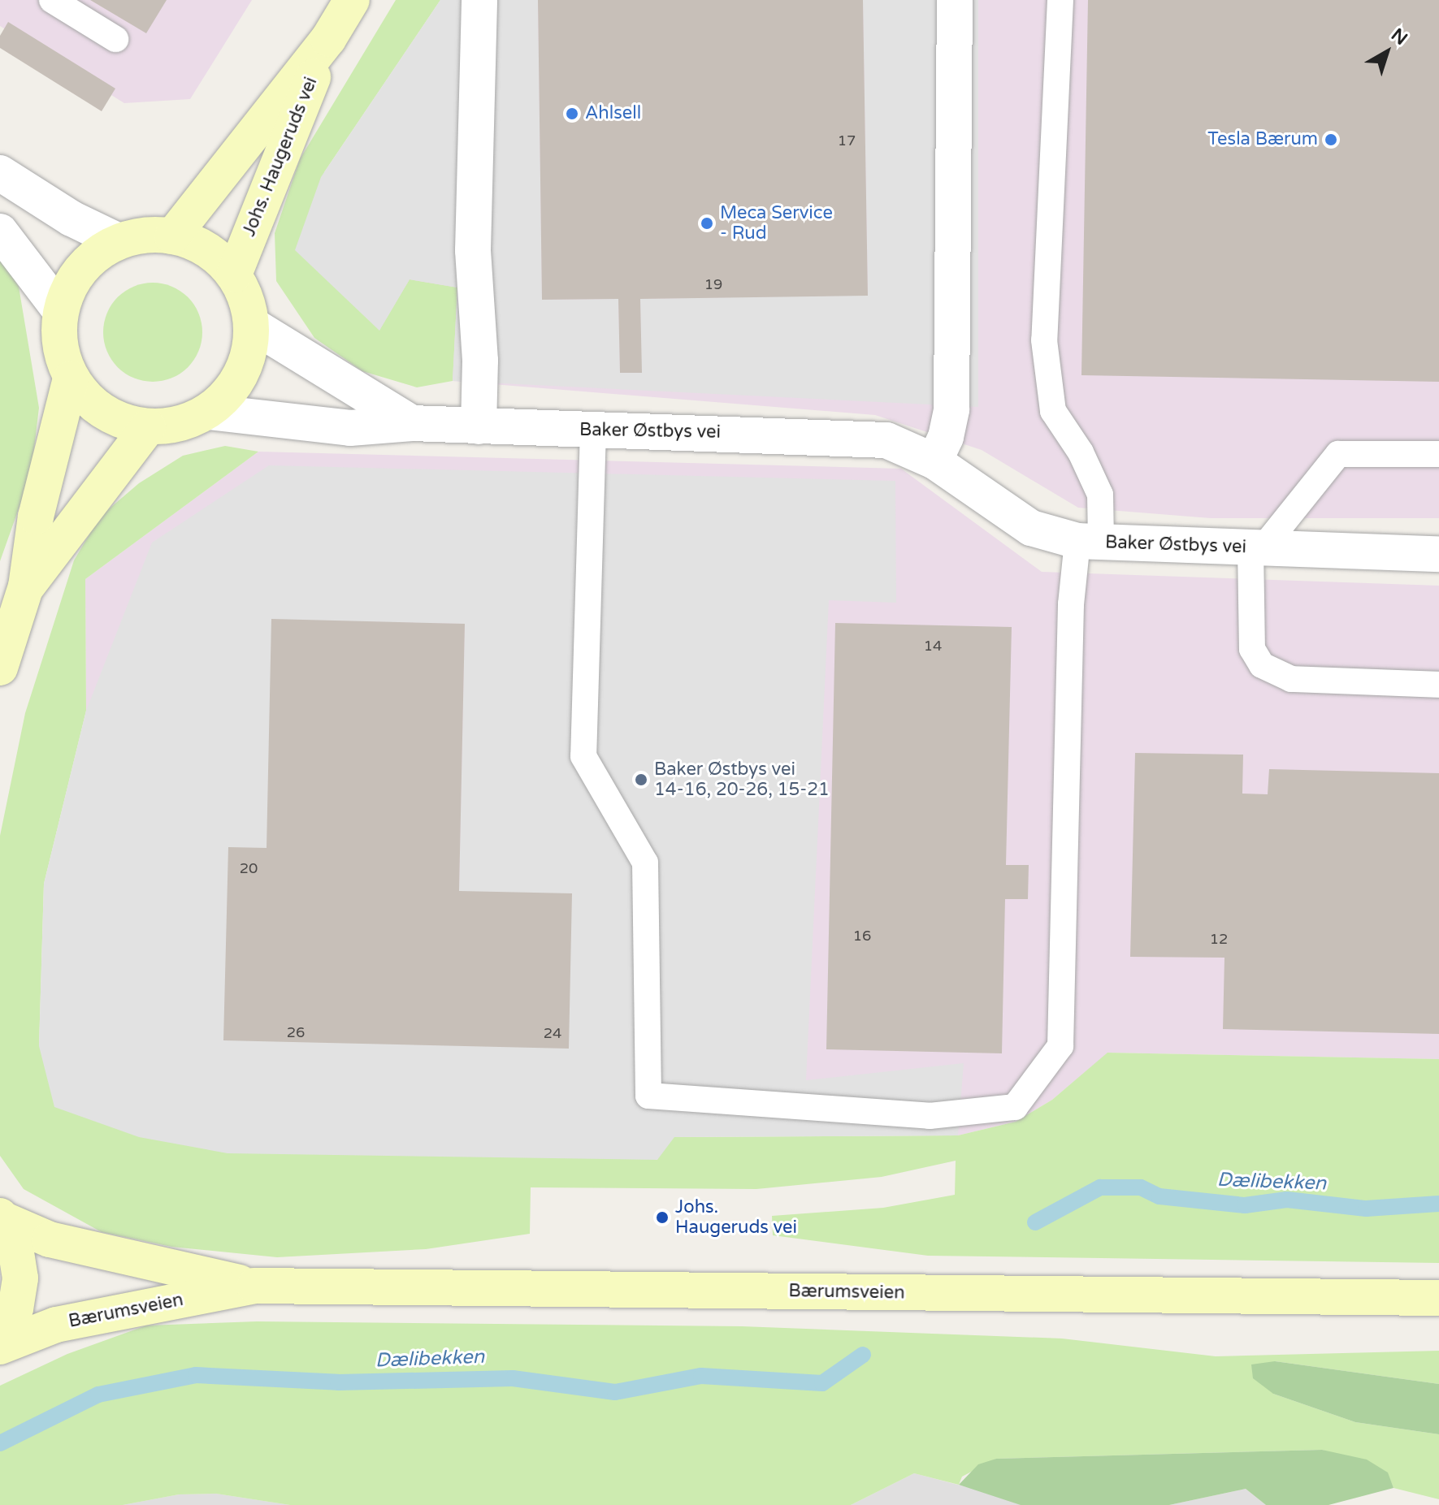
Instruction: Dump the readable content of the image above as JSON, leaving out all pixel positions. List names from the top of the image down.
{
  "streets": {
    "main road": ["Johs. Haugeruds vei", "Bærumsveien"],
    "street": ["Baker Østbys vei"]
  },
  "crossings": [
    ["Johs. Haugeruds vei", "Baker Østbys vei"]
  ],
  "water": ["Dælibekken"],
  "places": [
    "Ahlsell",
    "Tesla Bærum",
    "Meca Service - Rud",
    "Baker Østbys vei 14-16, 20-26, 15-21",
    "Johs. Haugeruds vei"
  ],
  "house_numbers": [
    "17",
    "19",
    "14",
    "20",
    "16",
    "12",
    "26",
    "24"
  ],
  "north": "top right"
}
